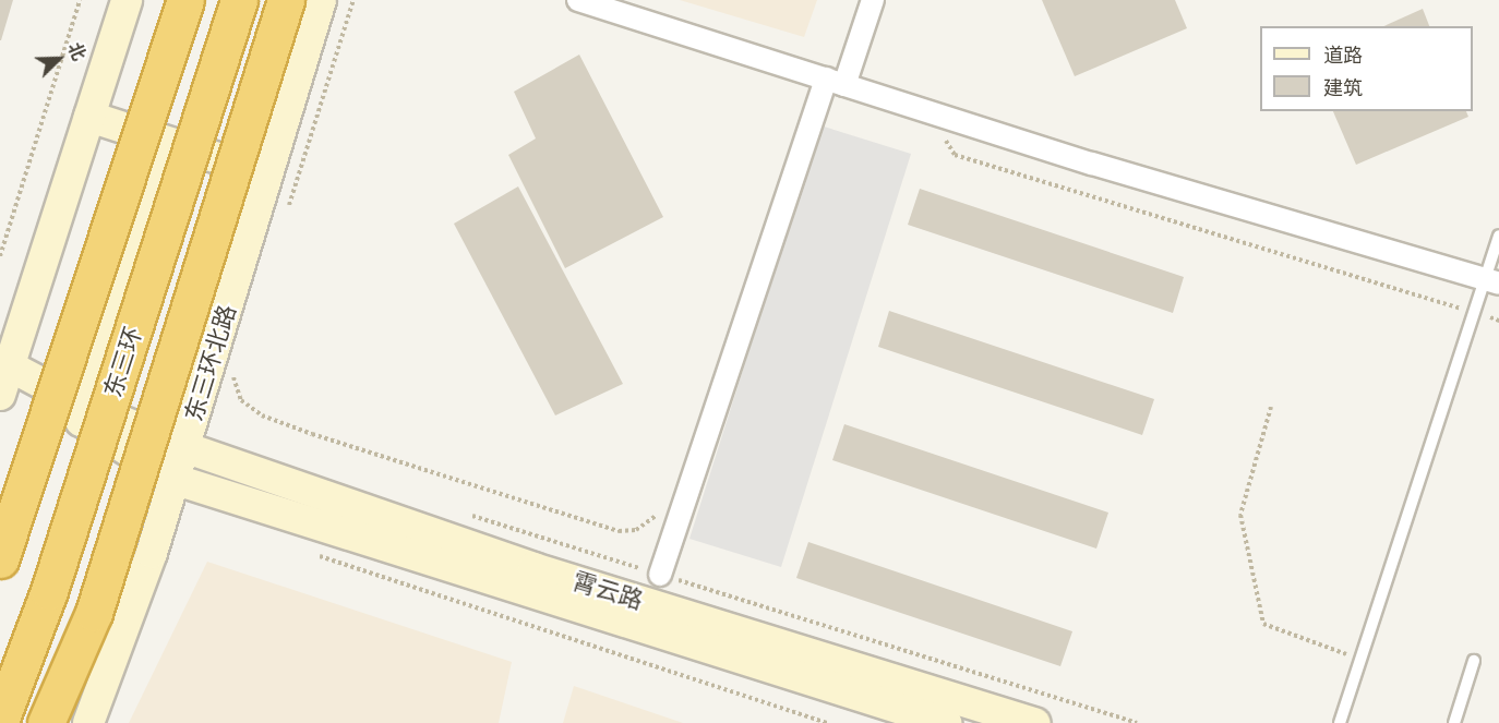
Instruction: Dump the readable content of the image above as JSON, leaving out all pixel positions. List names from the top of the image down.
{
  "streets": {
    "highway": ["东三环"],
    "main road": ["东三环北路", "霄云路"]
  },
  "crossings": [
    ["东三环北路", "霄云路"]
  ],
  "legend": ["道路", "建筑"],
  "north": "top right"
}
